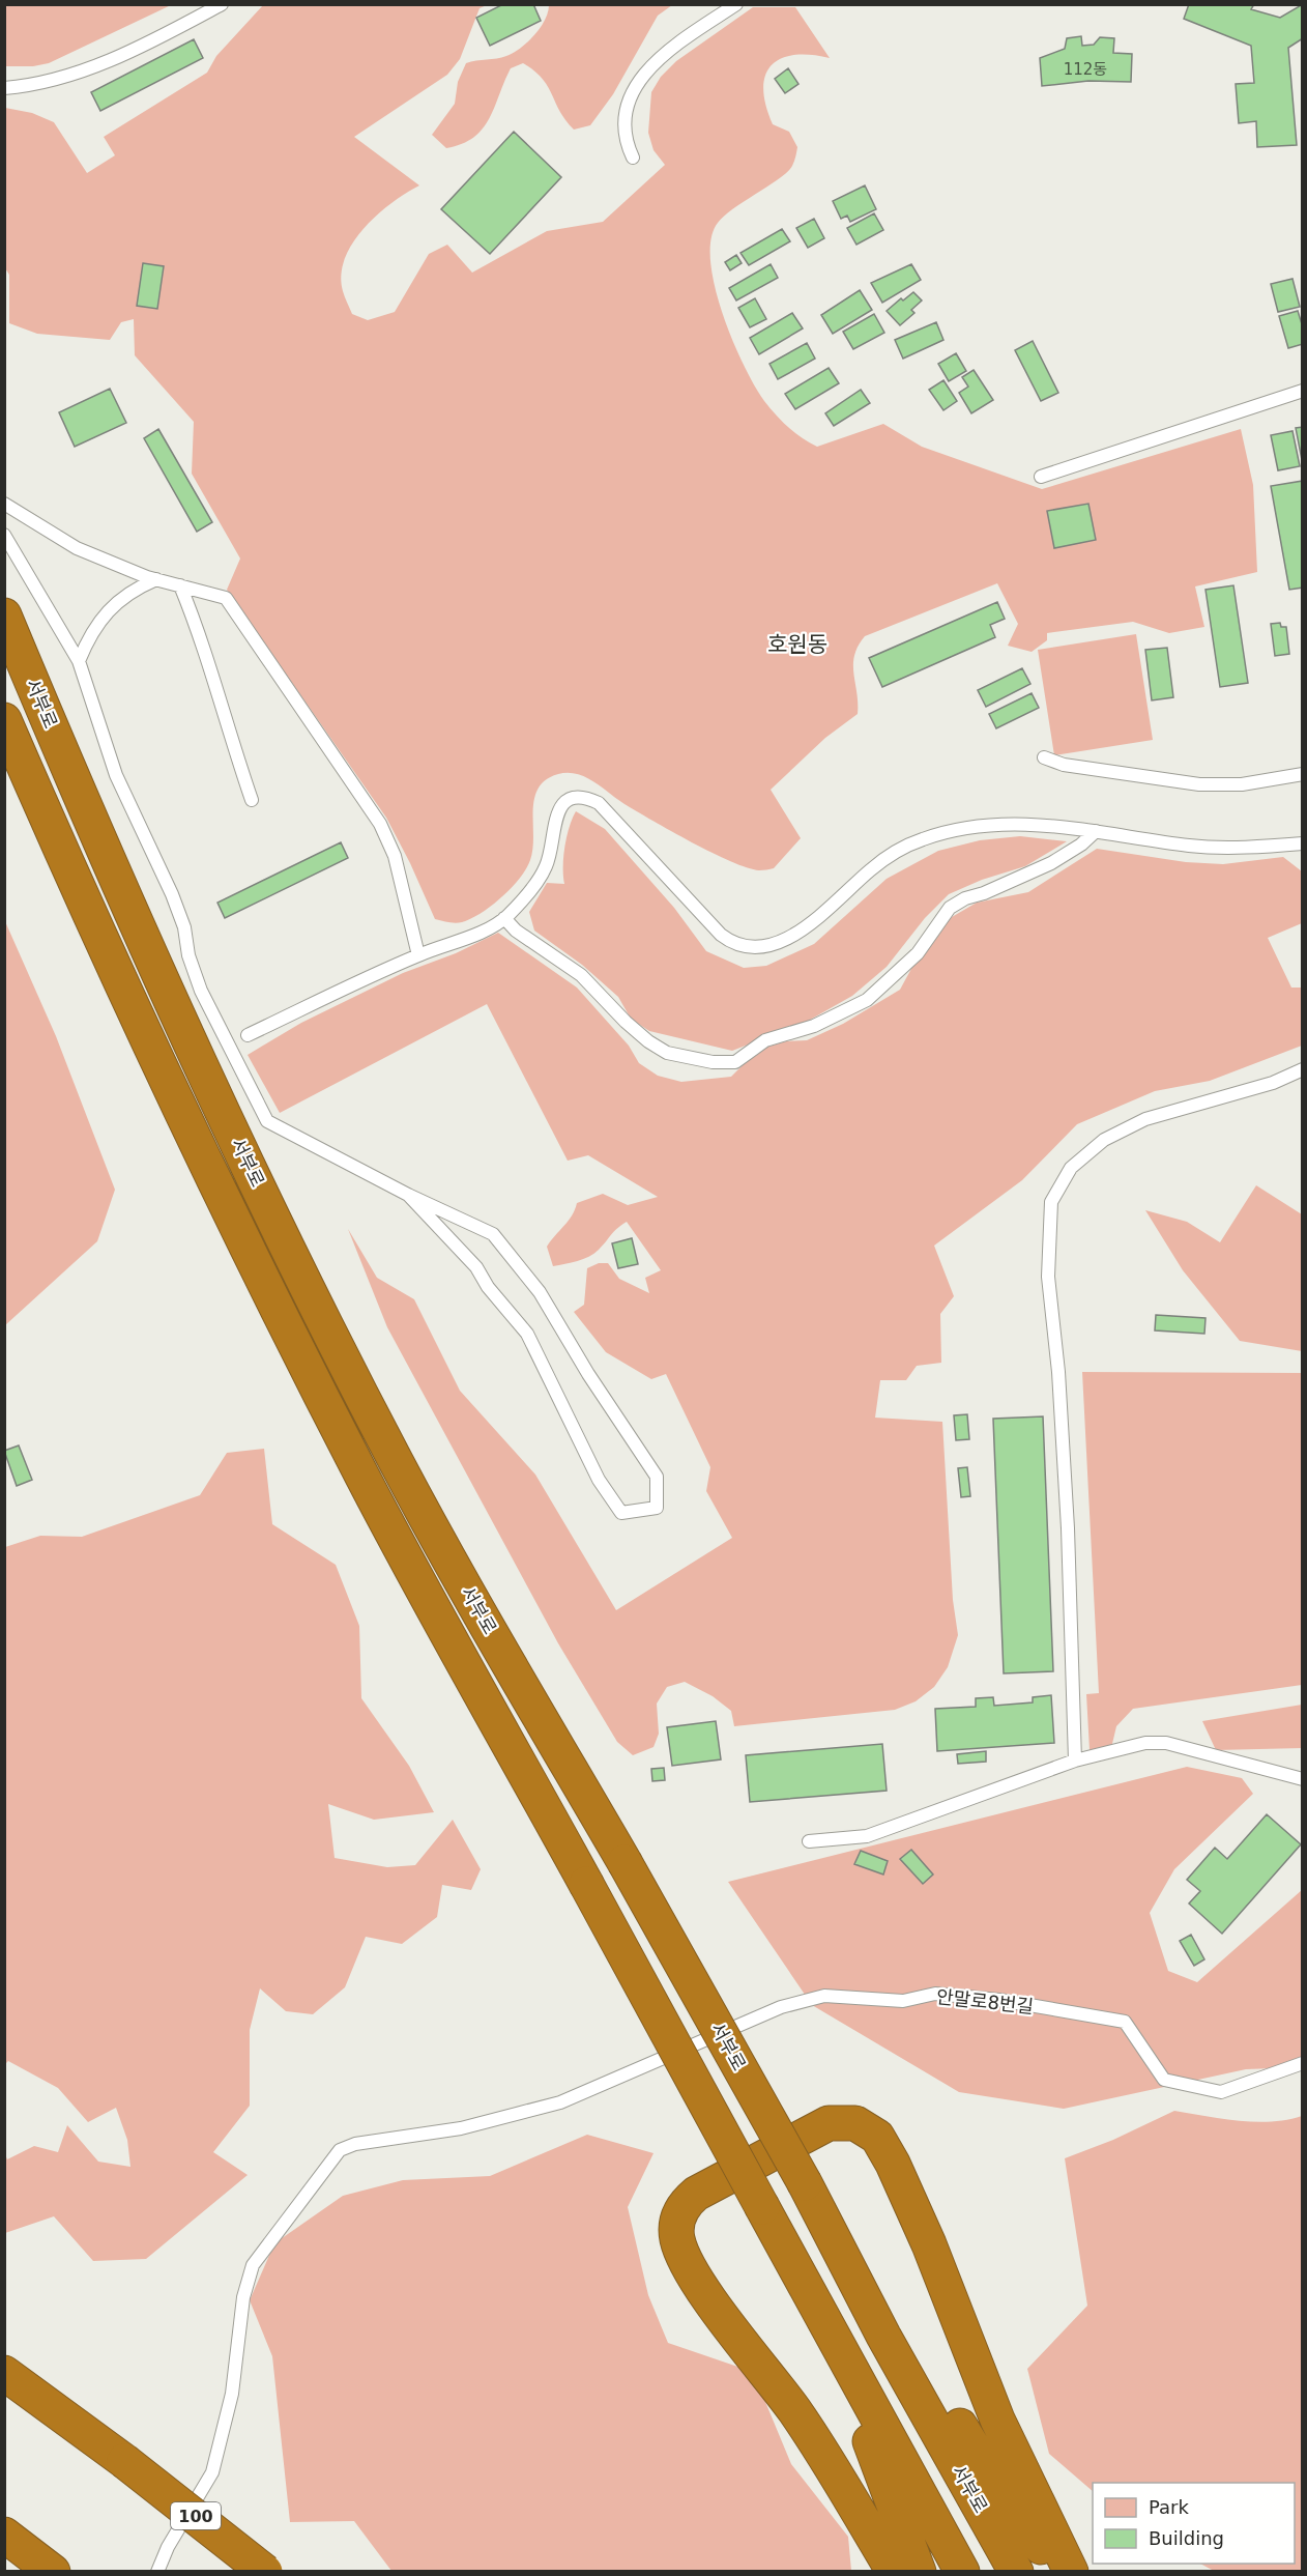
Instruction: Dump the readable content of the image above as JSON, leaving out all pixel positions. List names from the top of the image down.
{
  "streets": {
    "highway": ["서부로", "100"],
    "lane": ["안말로8번길"]
  },
  "districts": ["호원동"],
  "house_numbers": ["112동"],
  "legend": ["Park", "Building"]
}
